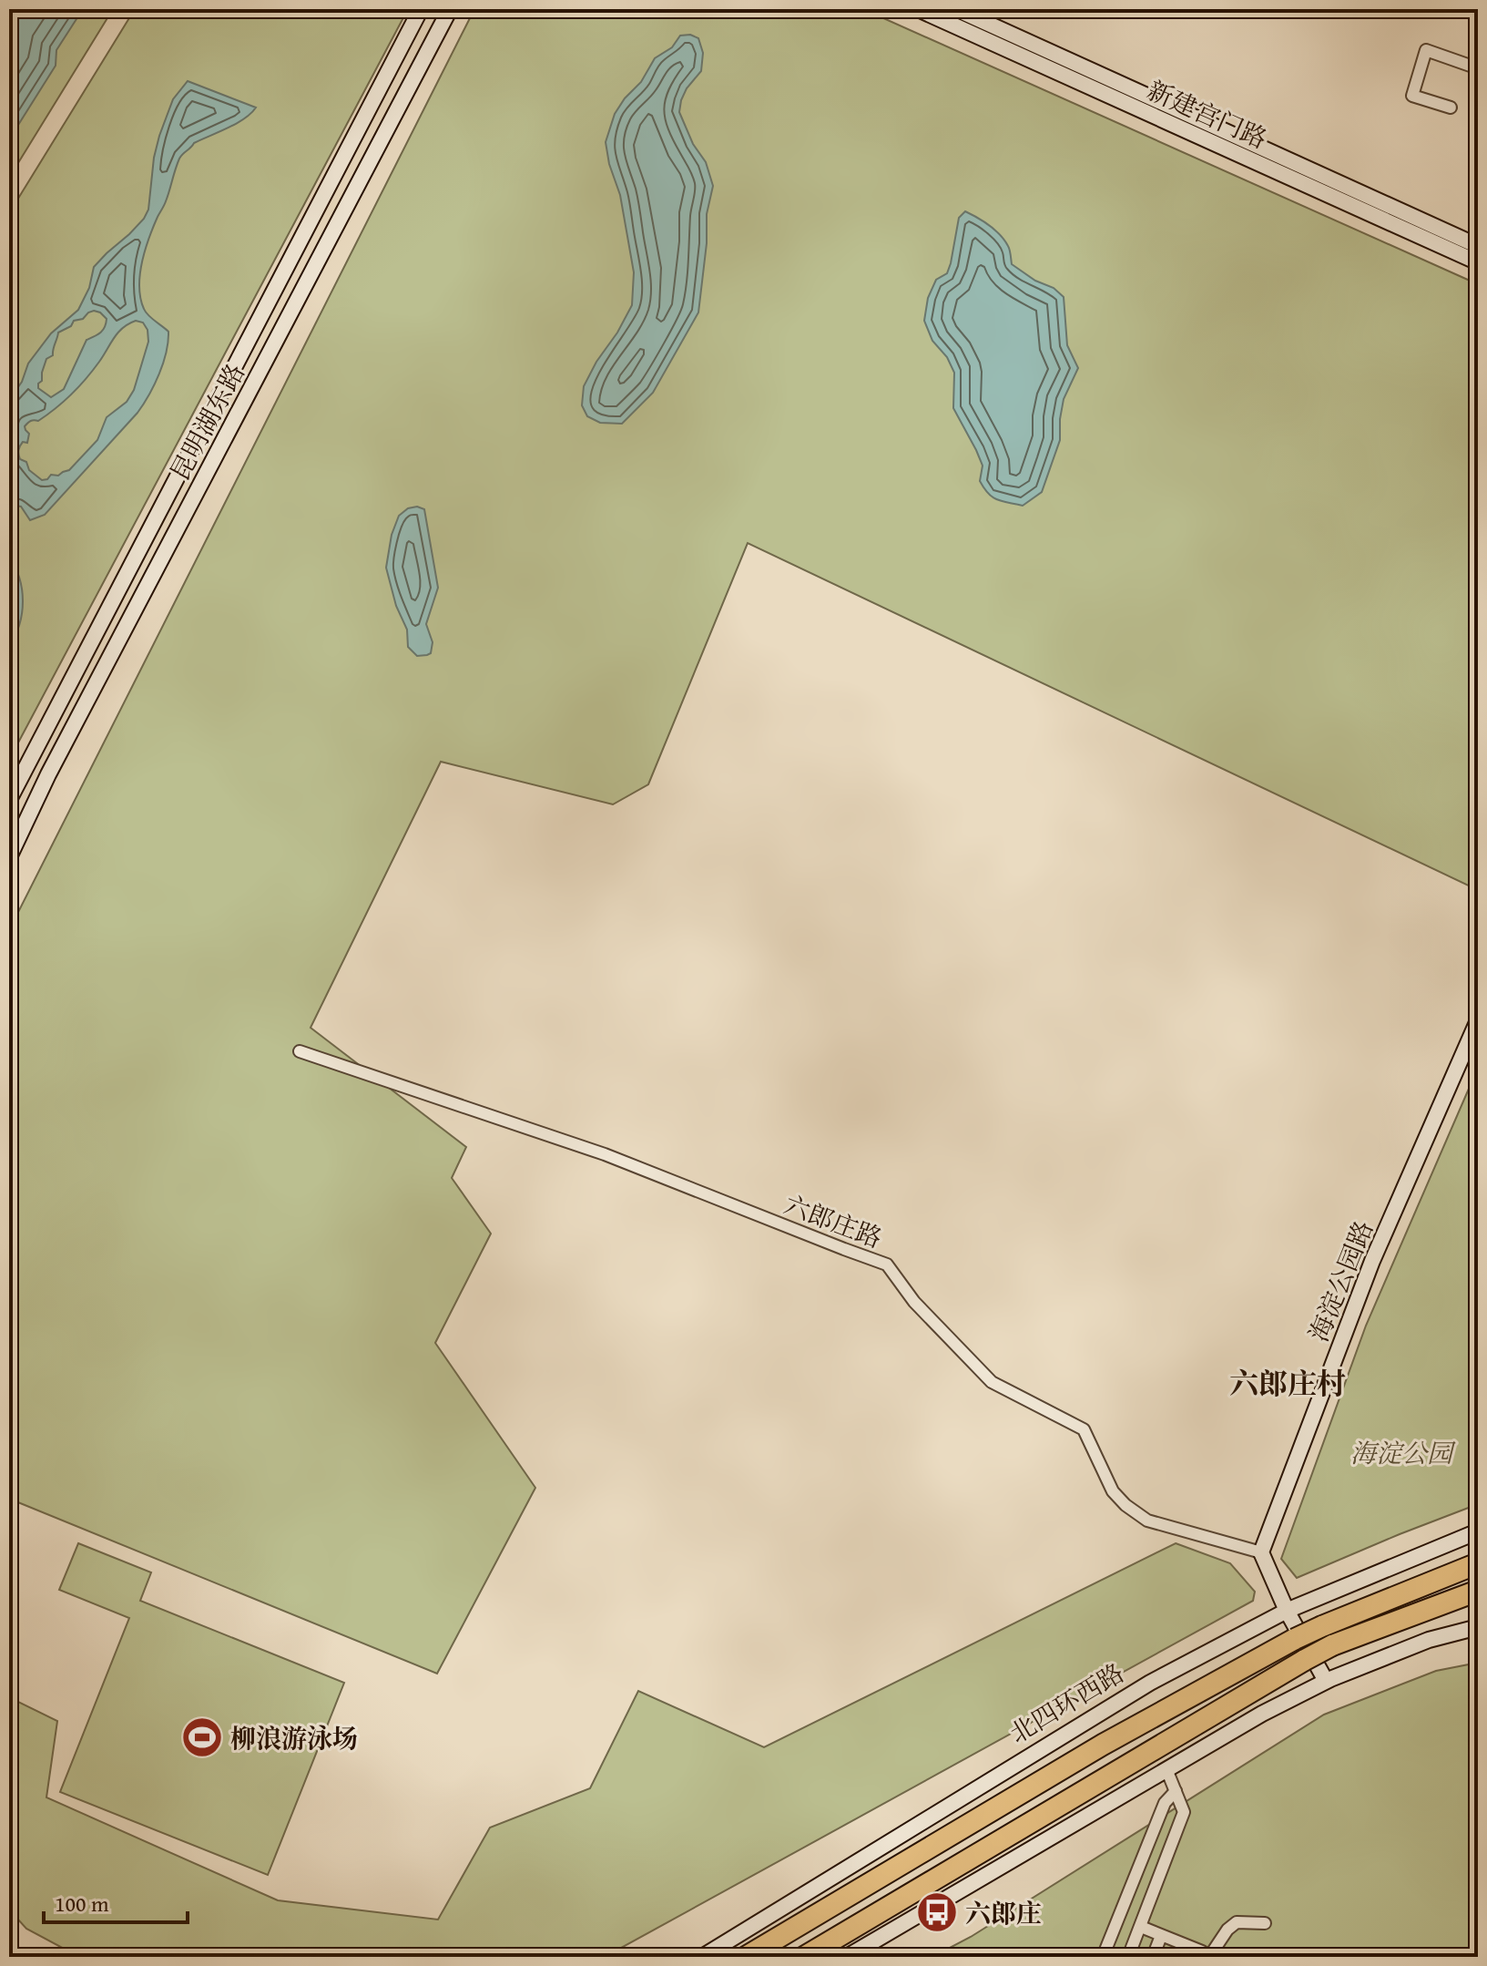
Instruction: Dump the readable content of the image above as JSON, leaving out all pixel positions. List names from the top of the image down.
{
  "streets": {
    "street": [
      "新建宫门路",
      "昆明湖东路",
      "六郎庄路",
      "海淀公园路",
      "北四环西路"
    ]
  },
  "crossings": [
    ["六郎庄路", "海淀公园路"]
  ],
  "districts": ["六郎庄村"],
  "parks": ["海淀公园"],
  "places": {
    "sports": ["柳浪游泳场"],
    "bus stop": ["六郎庄"]
  },
  "scale_bar": "100 m"
}
